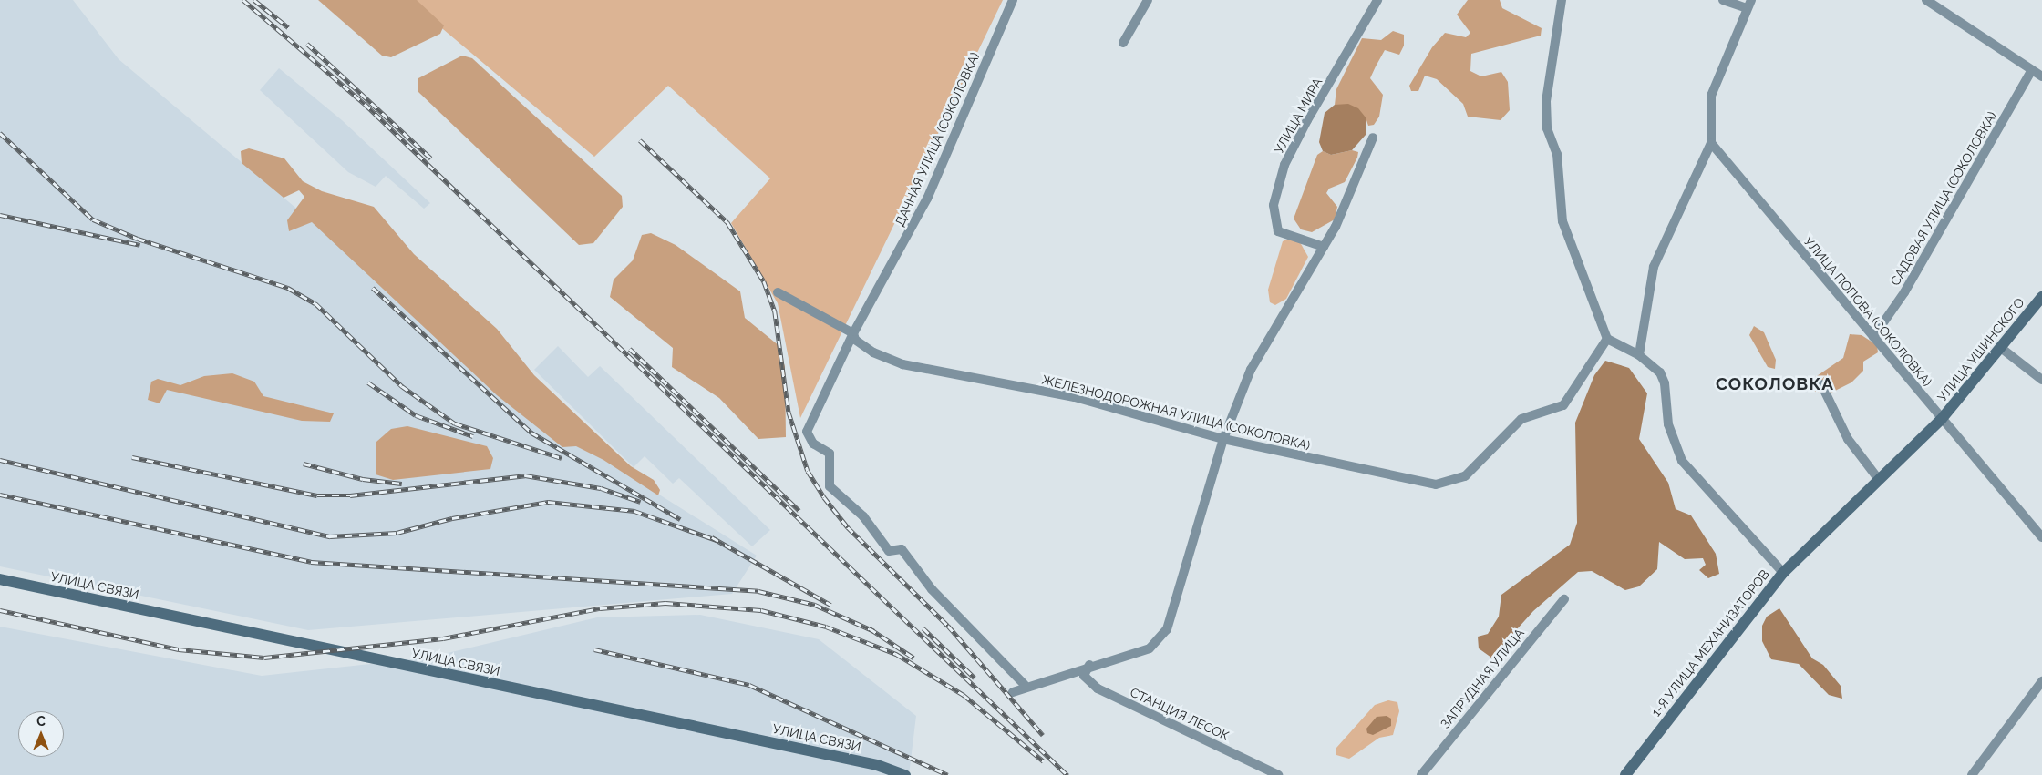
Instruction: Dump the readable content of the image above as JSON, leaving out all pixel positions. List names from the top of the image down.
{
  "streets": {
    "street": [
      "УЛИЦА МИРА",
      "ДАЧНАЯ УЛИЦА (СОКОЛОВКА)",
      "САДОВАЯ УЛИЦА (СОКОЛОВКА)",
      "УЛИЦА ПОПОВА (СОКОЛОВКА)",
      "УЛИЦА УШИНСКОГО",
      "ЖЕЛЕЗНОДОРОЖНАЯ УЛИЦА (СОКОЛОВКА)",
      "УЛИЦА СВЯЗИ",
      "1-Я УЛИЦА МЕХАНИЗАТОРОВ",
      "ЗАПРУДНАЯ УЛИЦА",
      "СТАНЦИЯ ЛЕСОК"
    ]
  },
  "crossings": [
    ["ДАЧНАЯ УЛИЦА (СОКОЛОВКА)", "ЖЕЛЕЗНОДОРОЖНАЯ УЛИЦА (СОКОЛОВКА)"],
    ["САДОВАЯ УЛИЦА (СОКОЛОВКА)", "УЛИЦА ПОПОВА (СОКОЛОВКА)"],
    ["УЛИЦА ПОПОВА (СОКОЛОВКА)", "УЛИЦА УШИНСКОГО"],
    ["УЛИЦА ПОПОВА (СОКОЛОВКА)", "1-Я УЛИЦА МЕХАНИЗАТОРОВ"],
    ["УЛИЦА УШИНСКОГО", "1-Я УЛИЦА МЕХАНИЗАТОРОВ"]
  ],
  "districts": ["СОКОЛОВКА"],
  "north": "top"
}
